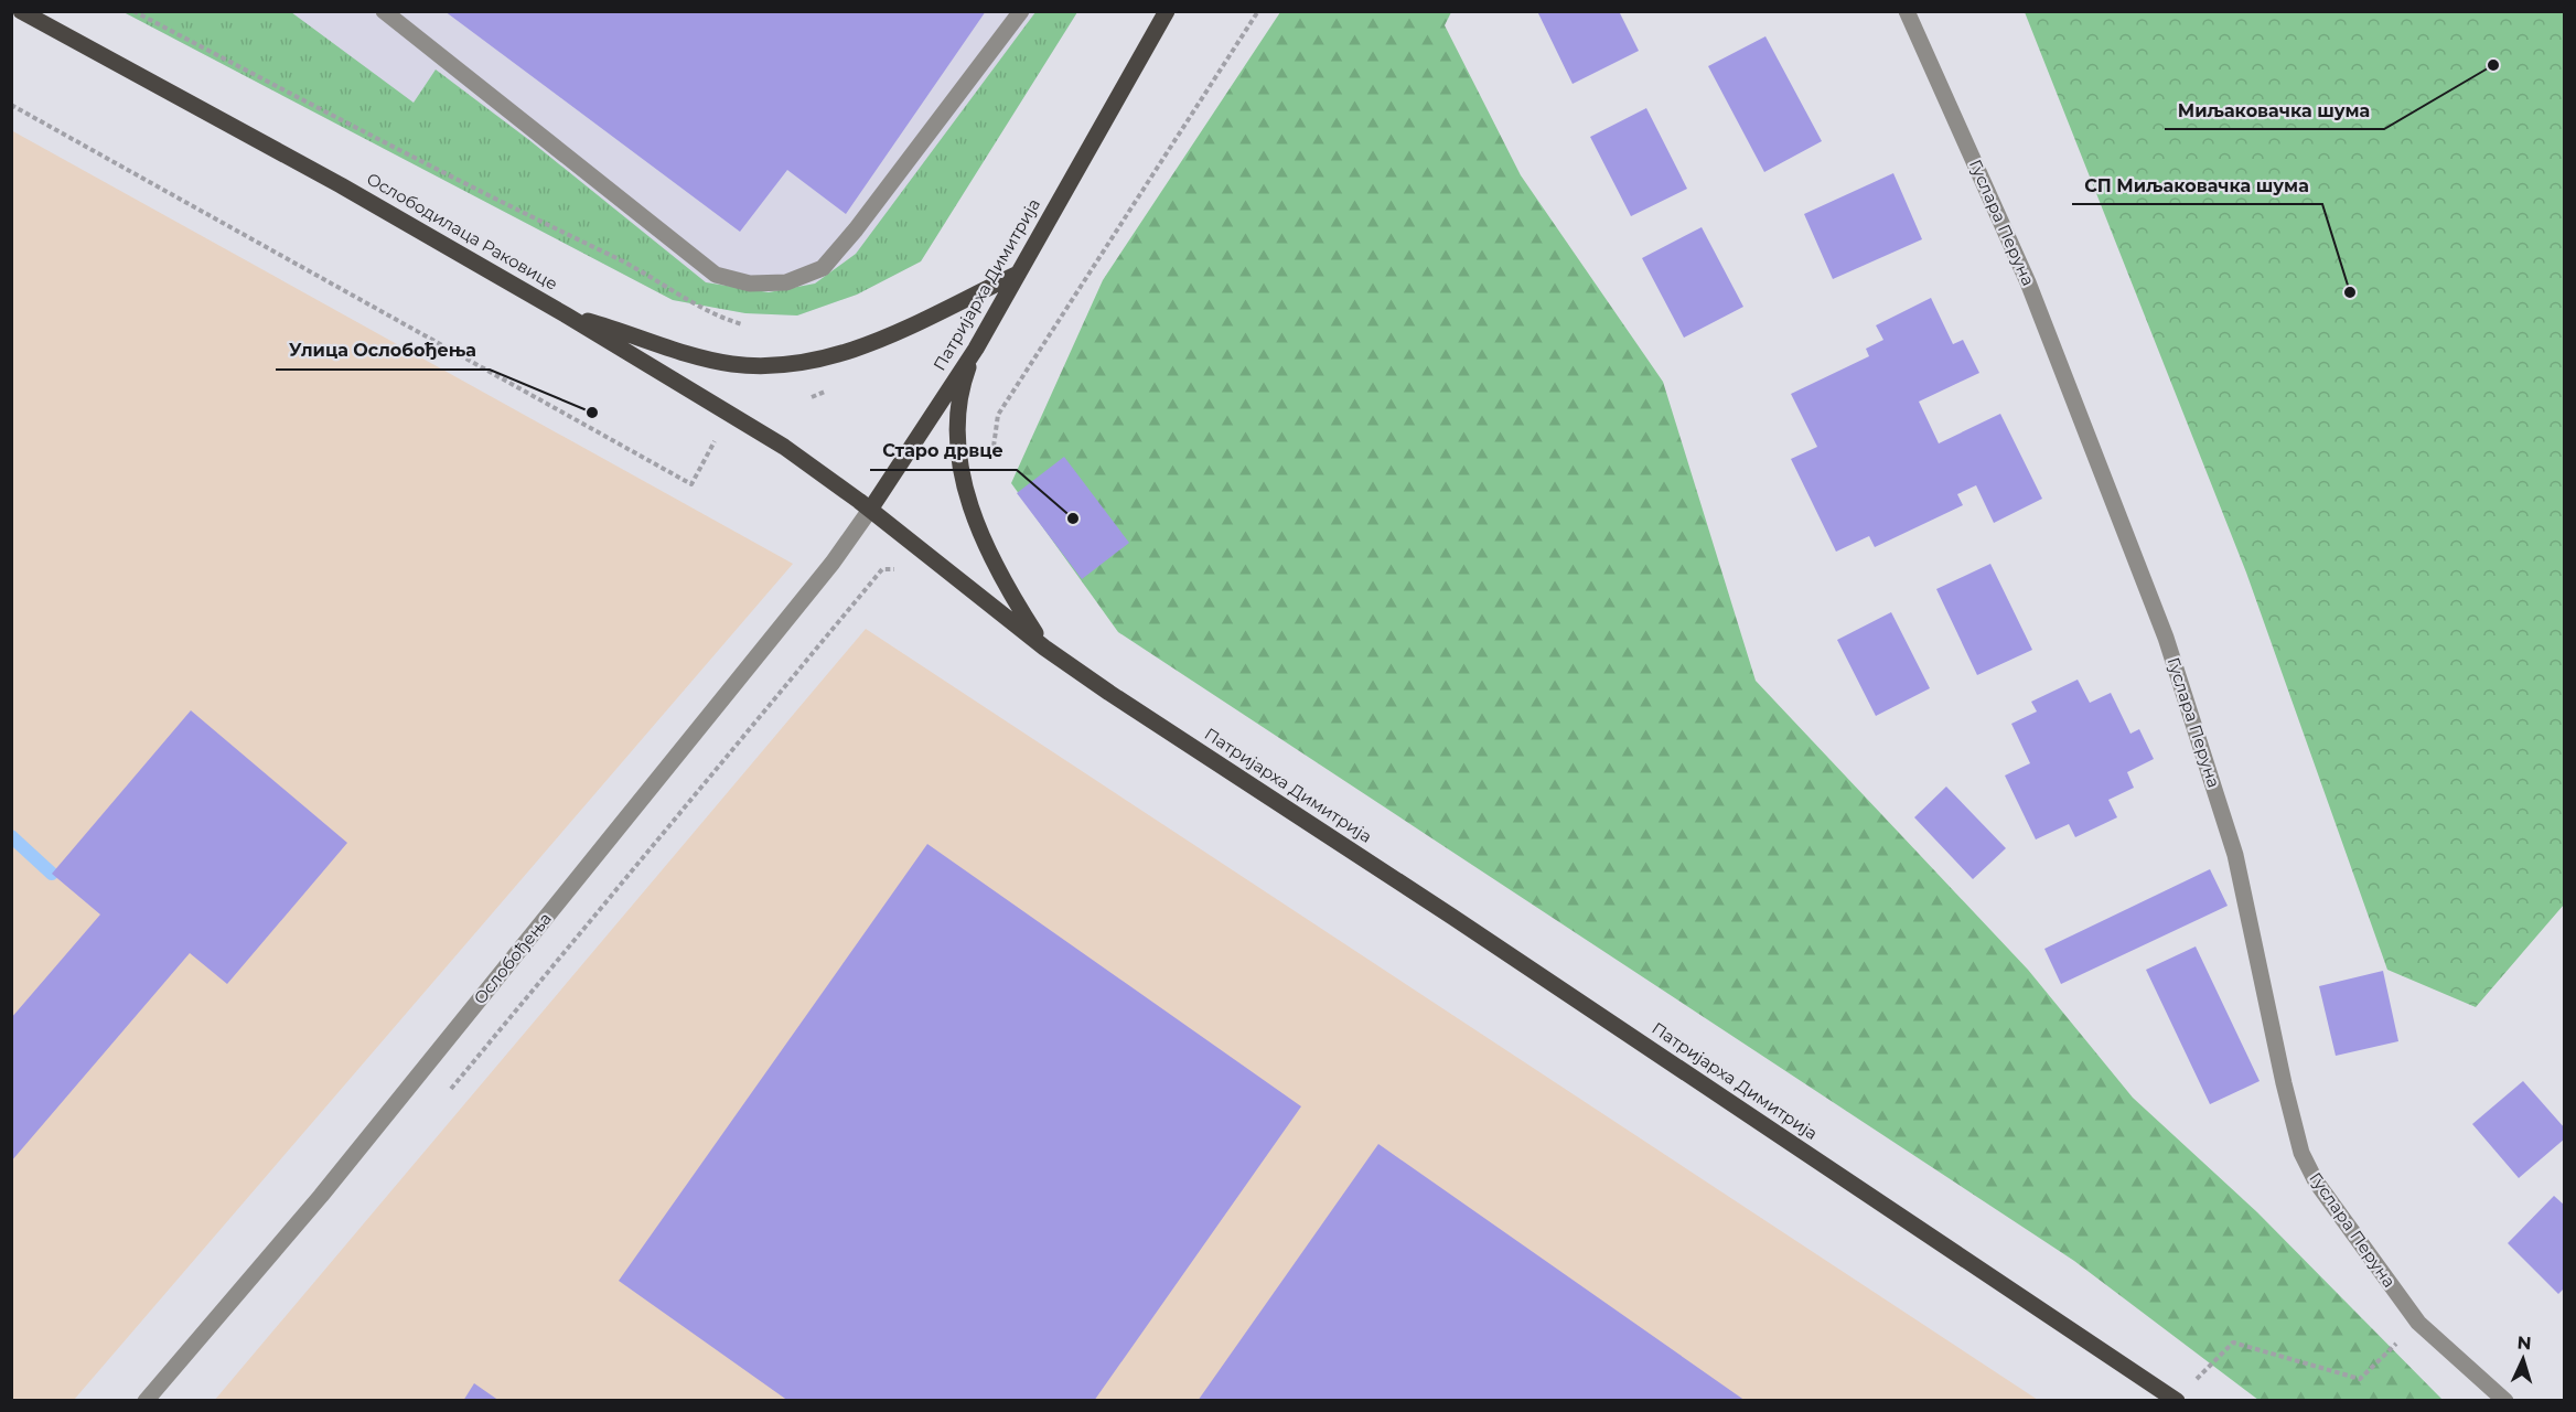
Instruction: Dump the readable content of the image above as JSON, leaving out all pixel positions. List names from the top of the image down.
{
  "streets": {
    "main road": ["Ослободилаца Раковице", "Патријарха Димитрија"],
    "street": ["Гуслара Перуна", "Ослобођења"]
  },
  "crossings": [
    ["Ослободилаца Раковице", "Патријарха Димитрија"],
    ["Ослободилаца Раковице", "Ослобођења"],
    ["Патријарха Димитрија", "Ослобођења"]
  ],
  "places": [
    "Миљаковачка шума",
    "СП Миљаковачка шума",
    "Улица Ослобођења",
    "Старо дрвце"
  ],
  "north": "top"
}
